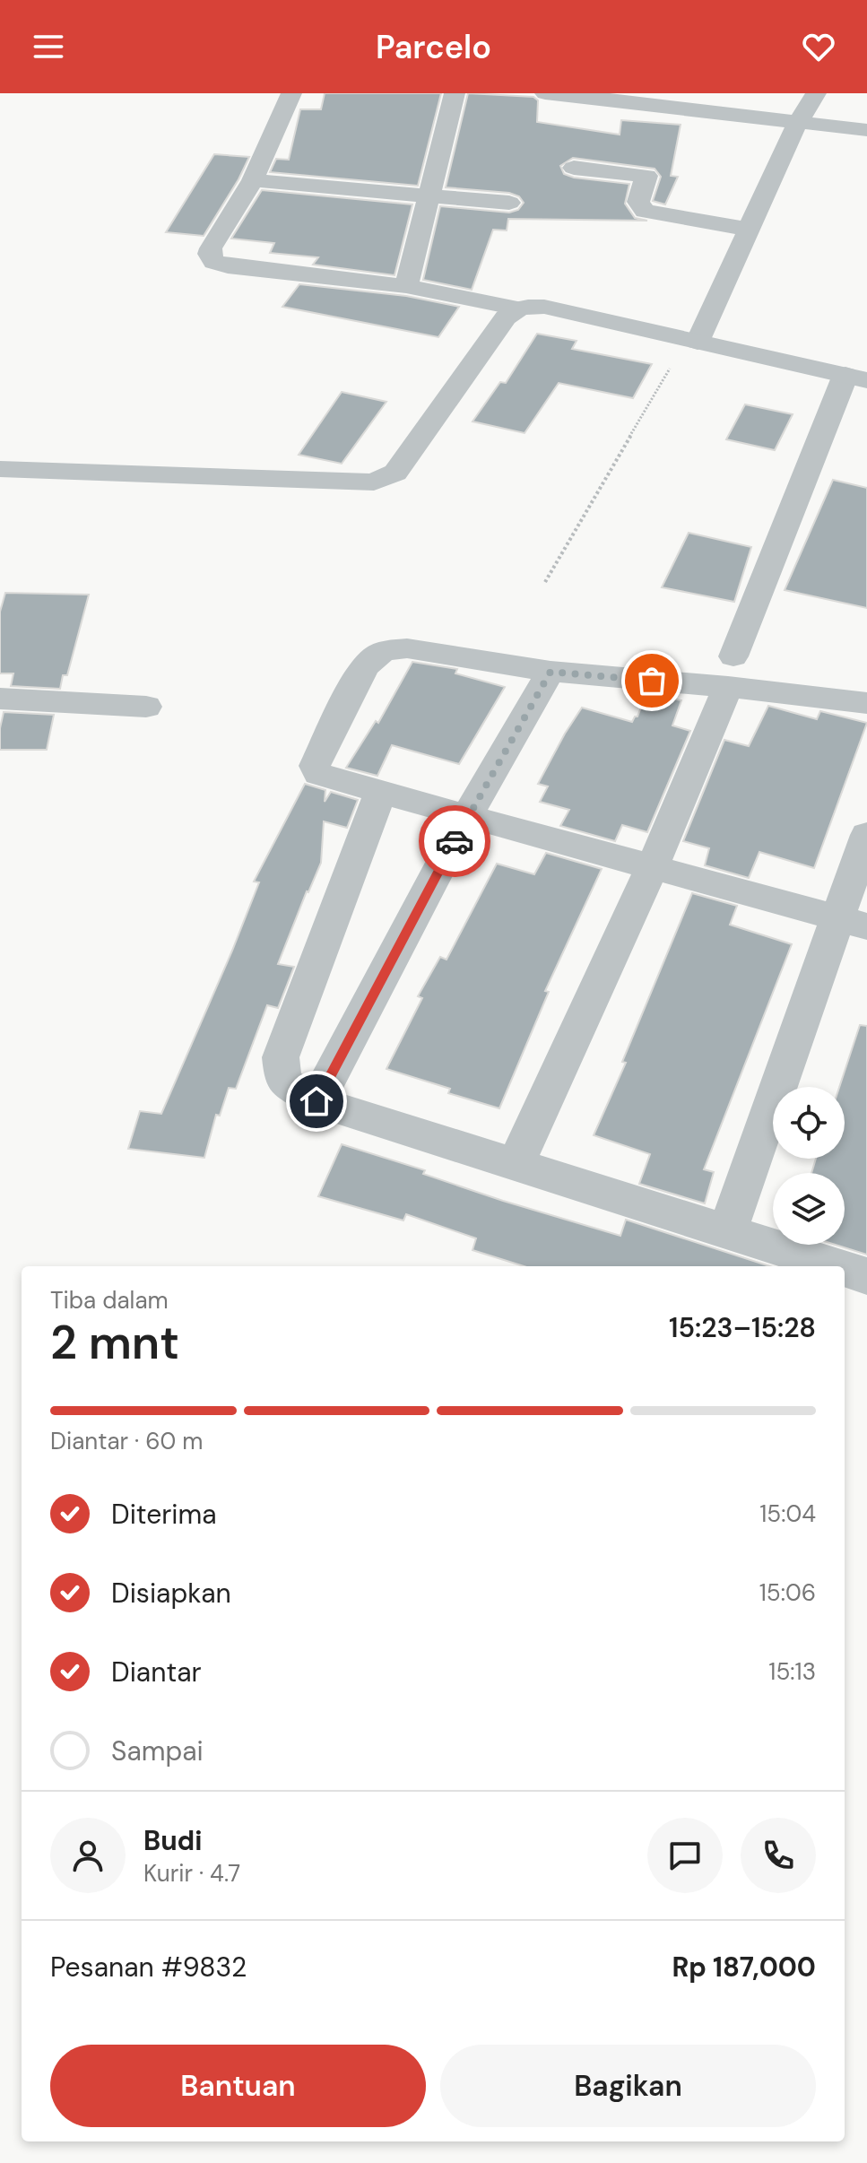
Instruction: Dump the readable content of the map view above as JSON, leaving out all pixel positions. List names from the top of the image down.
{
  "page": {
    "header": "Parcelo",
    "heading": ["2 mnt", "Tiba dalam", "15:23–15:28"],
    "panel": [
      "Budi",
      "Kurir · 4.7",
      "Pesanan #9832",
      "Rp 187,000"
    ],
    "bar": "Diantar · 60 m",
    "list": [
      ["Diterima", "15:04"],
      ["Disiapkan", "15:06"],
      ["Diantar", "15:13"],
      "Sampai"
    ],
    "buttons": ["Bantuan", "Bagikan"]
  }
}
